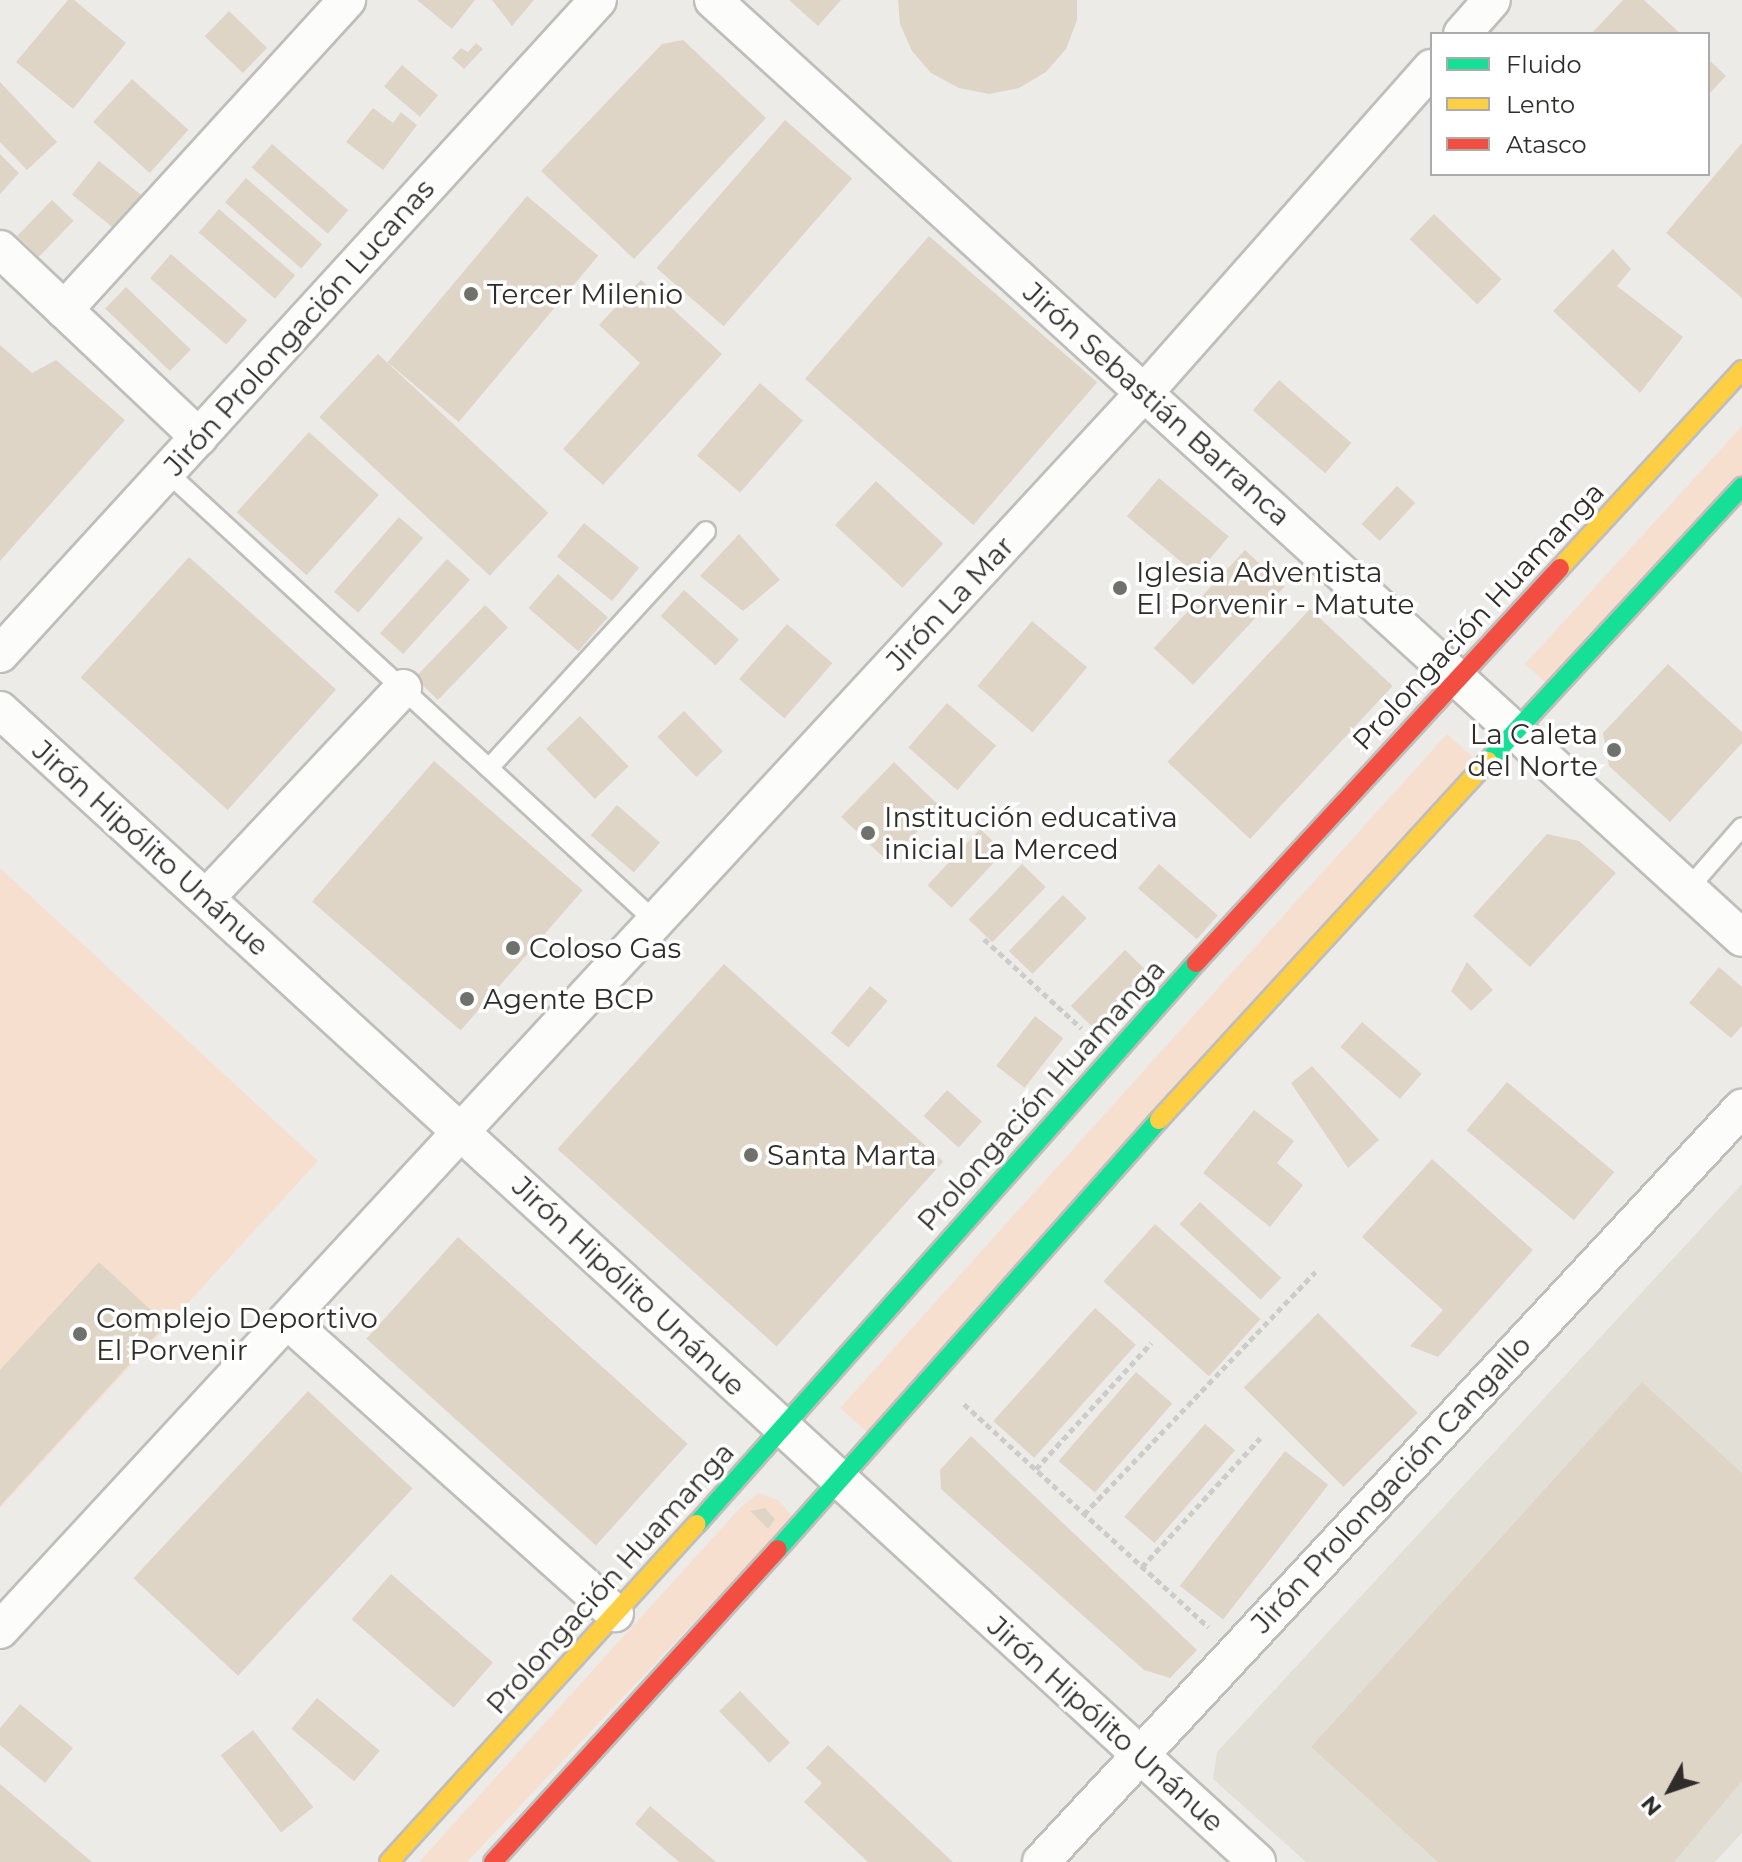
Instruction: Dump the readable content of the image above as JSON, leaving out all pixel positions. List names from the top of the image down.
{
  "streets": {
    "street": [
      "Jirón Prolongación Lucanas",
      "Jirón Sebastián Barranca",
      "Jirón La Mar",
      "Prolongación Huamanga",
      "Jirón Hipólito Unánue",
      "Jirón Prolongación Cangallo"
    ]
  },
  "crossings": [
    ["Jirón Sebastián Barranca", "Jirón La Mar"],
    ["Jirón Sebastián Barranca", "Prolongación Huamanga"],
    ["Jirón La Mar", "Jirón Hipólito Unánue"],
    ["Prolongación Huamanga", "Jirón Hipólito Unánue"],
    ["Jirón Hipólito Unánue", "Jirón Prolongación Cangallo"]
  ],
  "places": [
    "Tercer Milenio",
    "Iglesia Adventista El Porvenir - Matute",
    "La Caleta del Norte",
    "Institución educativa inicial La Merced",
    "Coloso Gas",
    "Agente BCP",
    "Santa Marta",
    "Complejo Deportivo El Porvenir"
  ],
  "legend": ["Fluido", "Lento", "Atasco"],
  "north": "bottom left"
}
